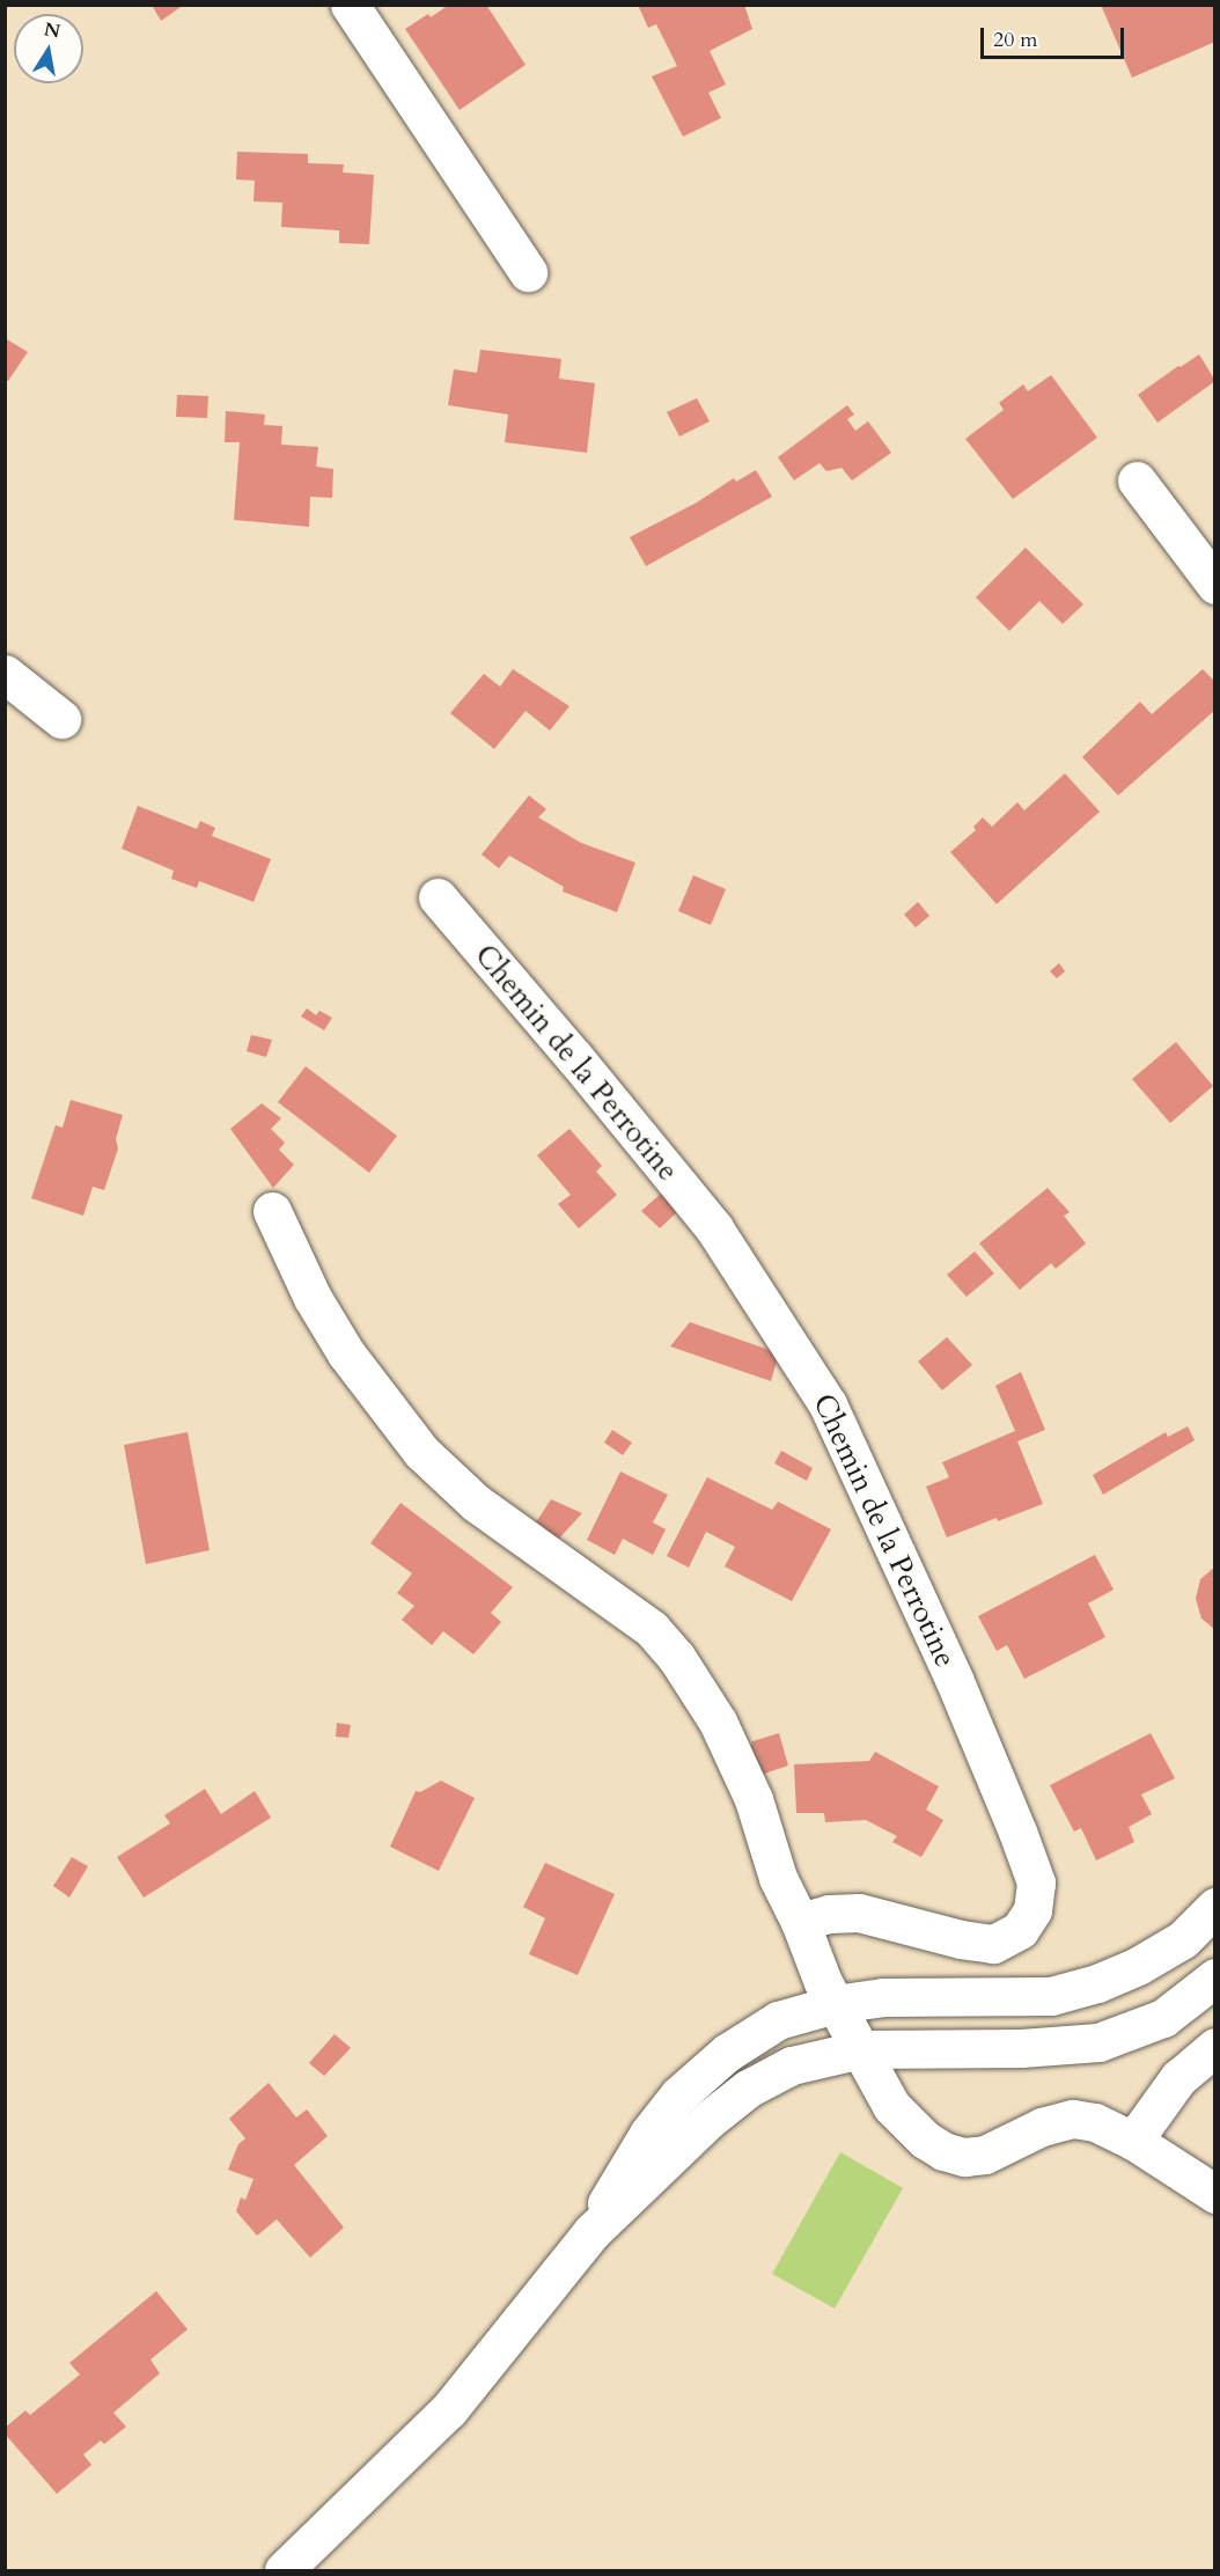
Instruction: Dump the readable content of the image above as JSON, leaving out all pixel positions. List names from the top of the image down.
{
  "streets": {
    "street": ["Chemin de la Perrotine"]
  },
  "scale_bar": "20 m",
  "north": "top"
}
